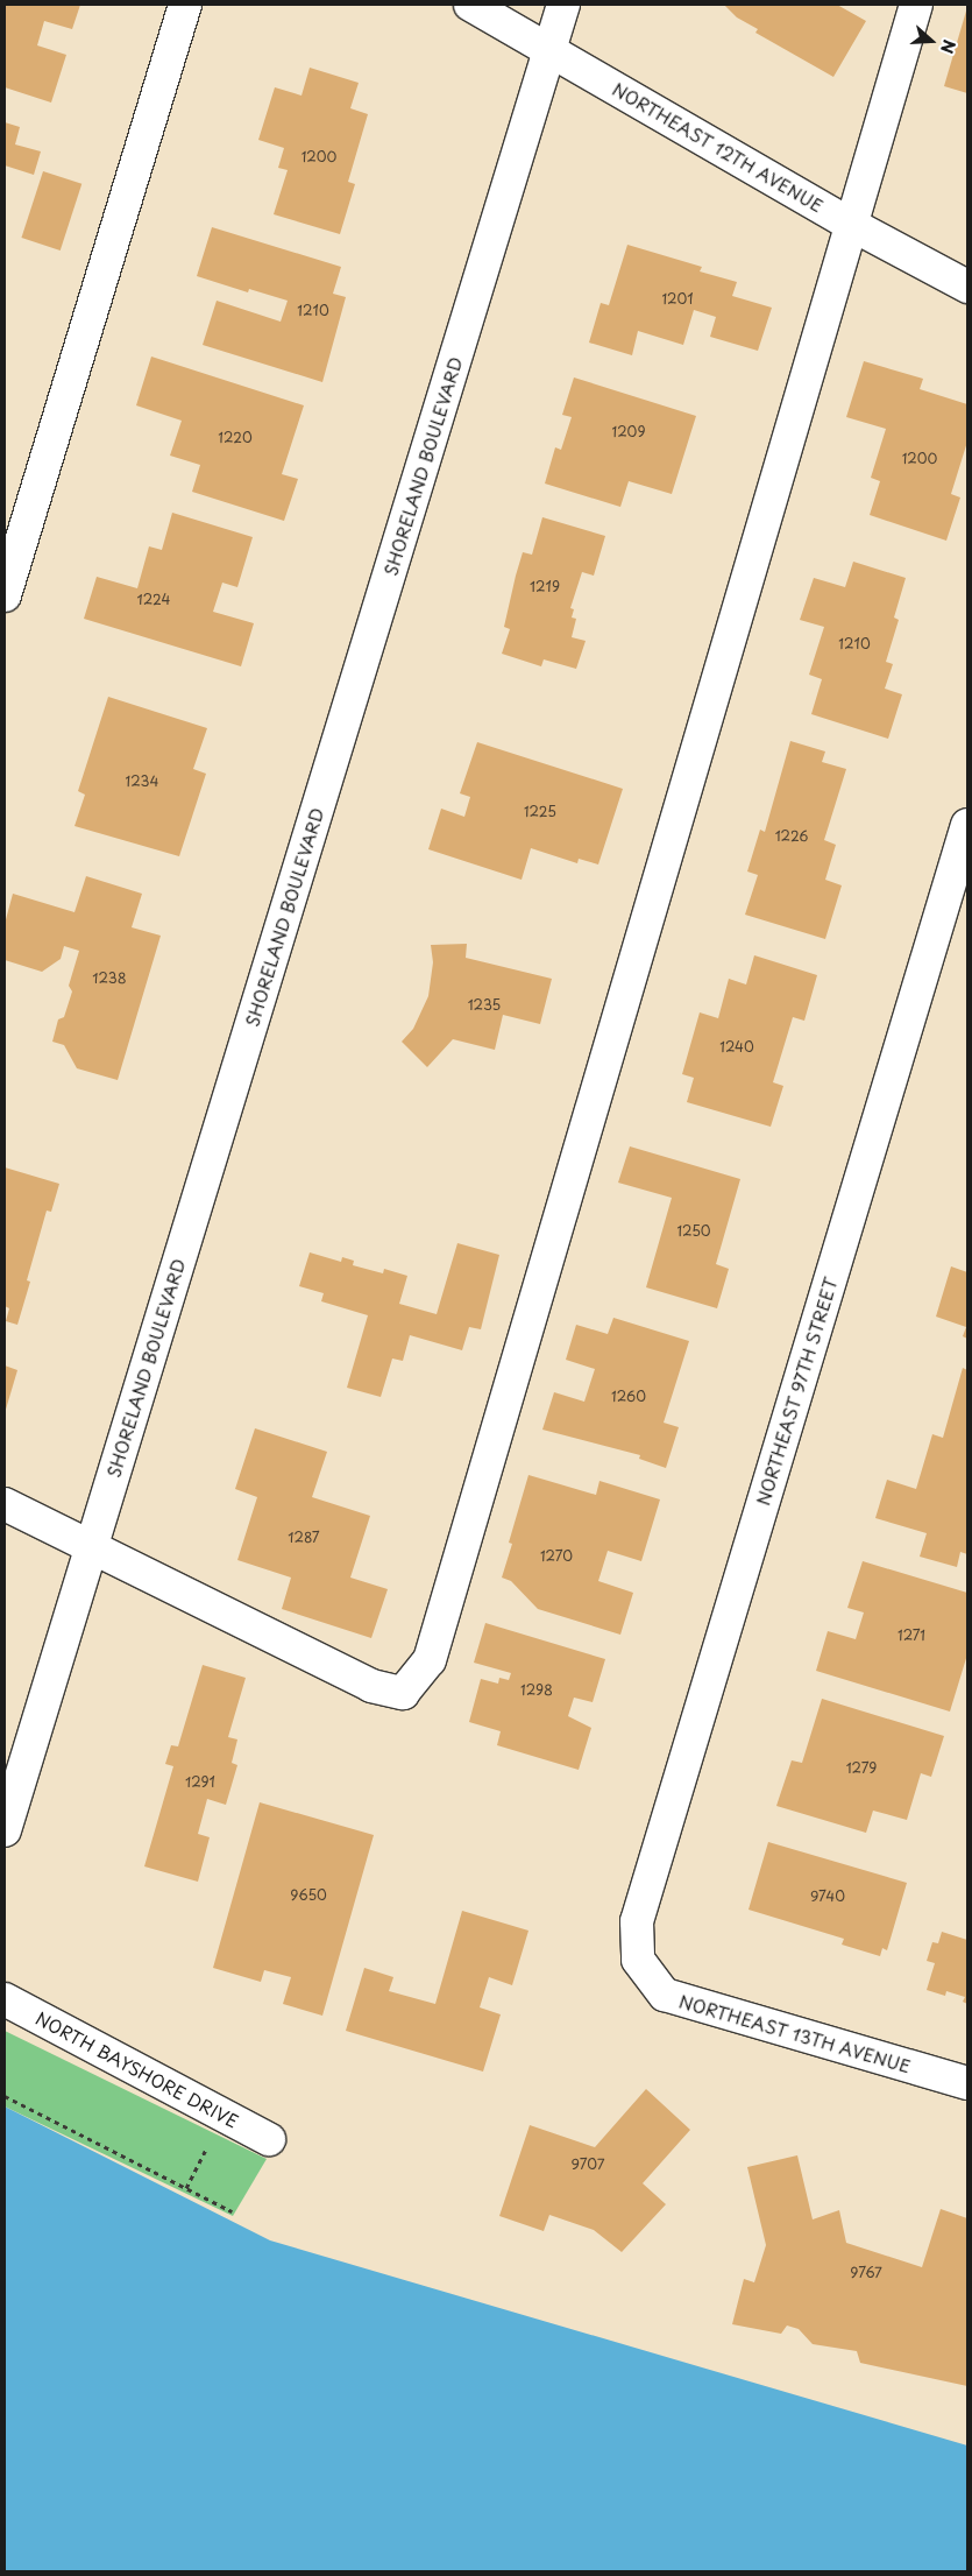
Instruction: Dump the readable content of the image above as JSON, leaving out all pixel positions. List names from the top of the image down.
{
  "streets": {
    "street": [
      "NORTHEAST 12TH AVENUE",
      "SHORELAND BOULEVARD",
      "NORTHEAST 97TH STREET",
      "NORTHEAST 13TH AVENUE",
      "NORTH BAYSHORE DRIVE"
    ]
  },
  "crossings": [
    ["NORTHEAST 12TH AVENUE", "SHORELAND BOULEVARD"],
    ["NORTHEAST 97TH STREET", "NORTHEAST 13TH AVENUE"]
  ],
  "house_numbers": [
    "1200",
    "1201",
    "1210",
    "1209",
    "1220",
    "1200",
    "1219",
    "1224",
    "1210",
    "1234",
    "1225",
    "1226",
    "1238",
    "1235",
    "1240",
    "1250",
    "1260",
    "1287",
    "1270",
    "1271",
    "1298",
    "1279",
    "1291",
    "9650",
    "9740",
    "9707",
    "9767"
  ],
  "north": "right"
}
